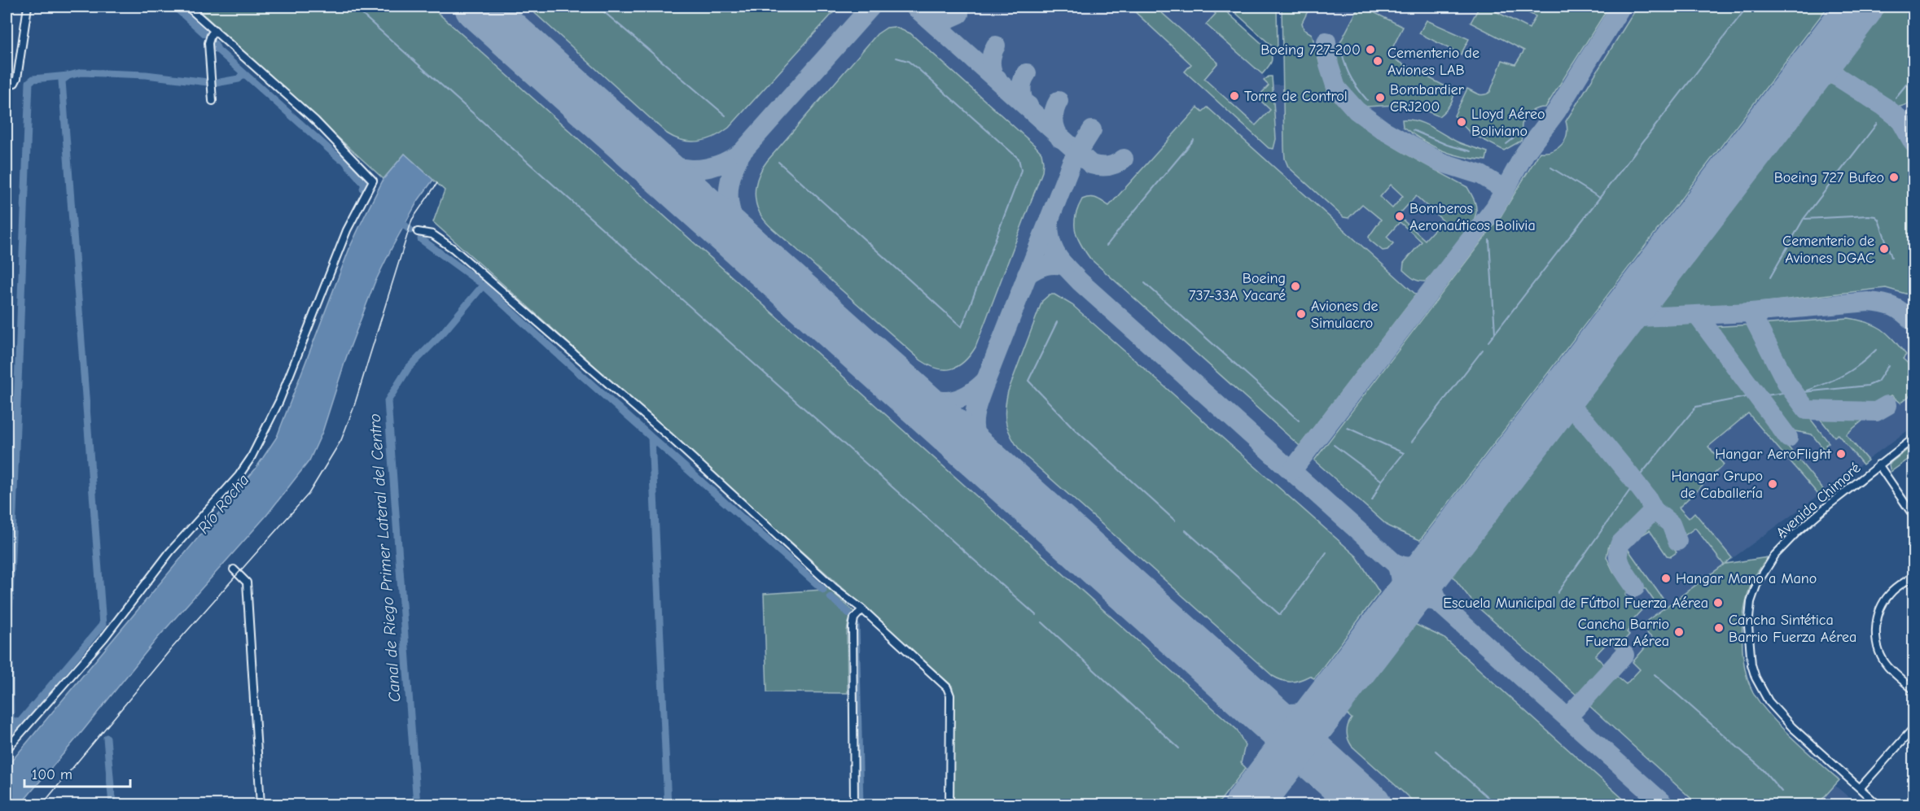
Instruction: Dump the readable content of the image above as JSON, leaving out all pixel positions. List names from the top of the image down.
{
  "streets": {
    "street": ["Avenida Chimoré"]
  },
  "water": ["Río Rocha", "Canal de Riego Primer Lateral del Centro"],
  "places": [
    "Boeing 727-200",
    "Cementerio de Aviones LAB",
    "Torre de Control",
    "Bombardier CRJ200",
    "Lloyd Aéreo Boliviano",
    "Boeing 727 Bufeo",
    "Bomberos Aeronaúticos Bolivia",
    "Cementerio de Aviones DGAC",
    "Boeing 737-33A Yacaré",
    "Aviones de Simulacro",
    "Hangar AeroFlight",
    "Hangar Grupo de Caballería",
    "Hangar Mano a Mano",
    "Escuela Municipal de Fútbol Fuerza Aérea",
    "Cancha Sintética Barrio Fuerza Aérea",
    "Cancha Barrio Fuerza Aérea"
  ],
  "scale_bar": "100 m"
}
